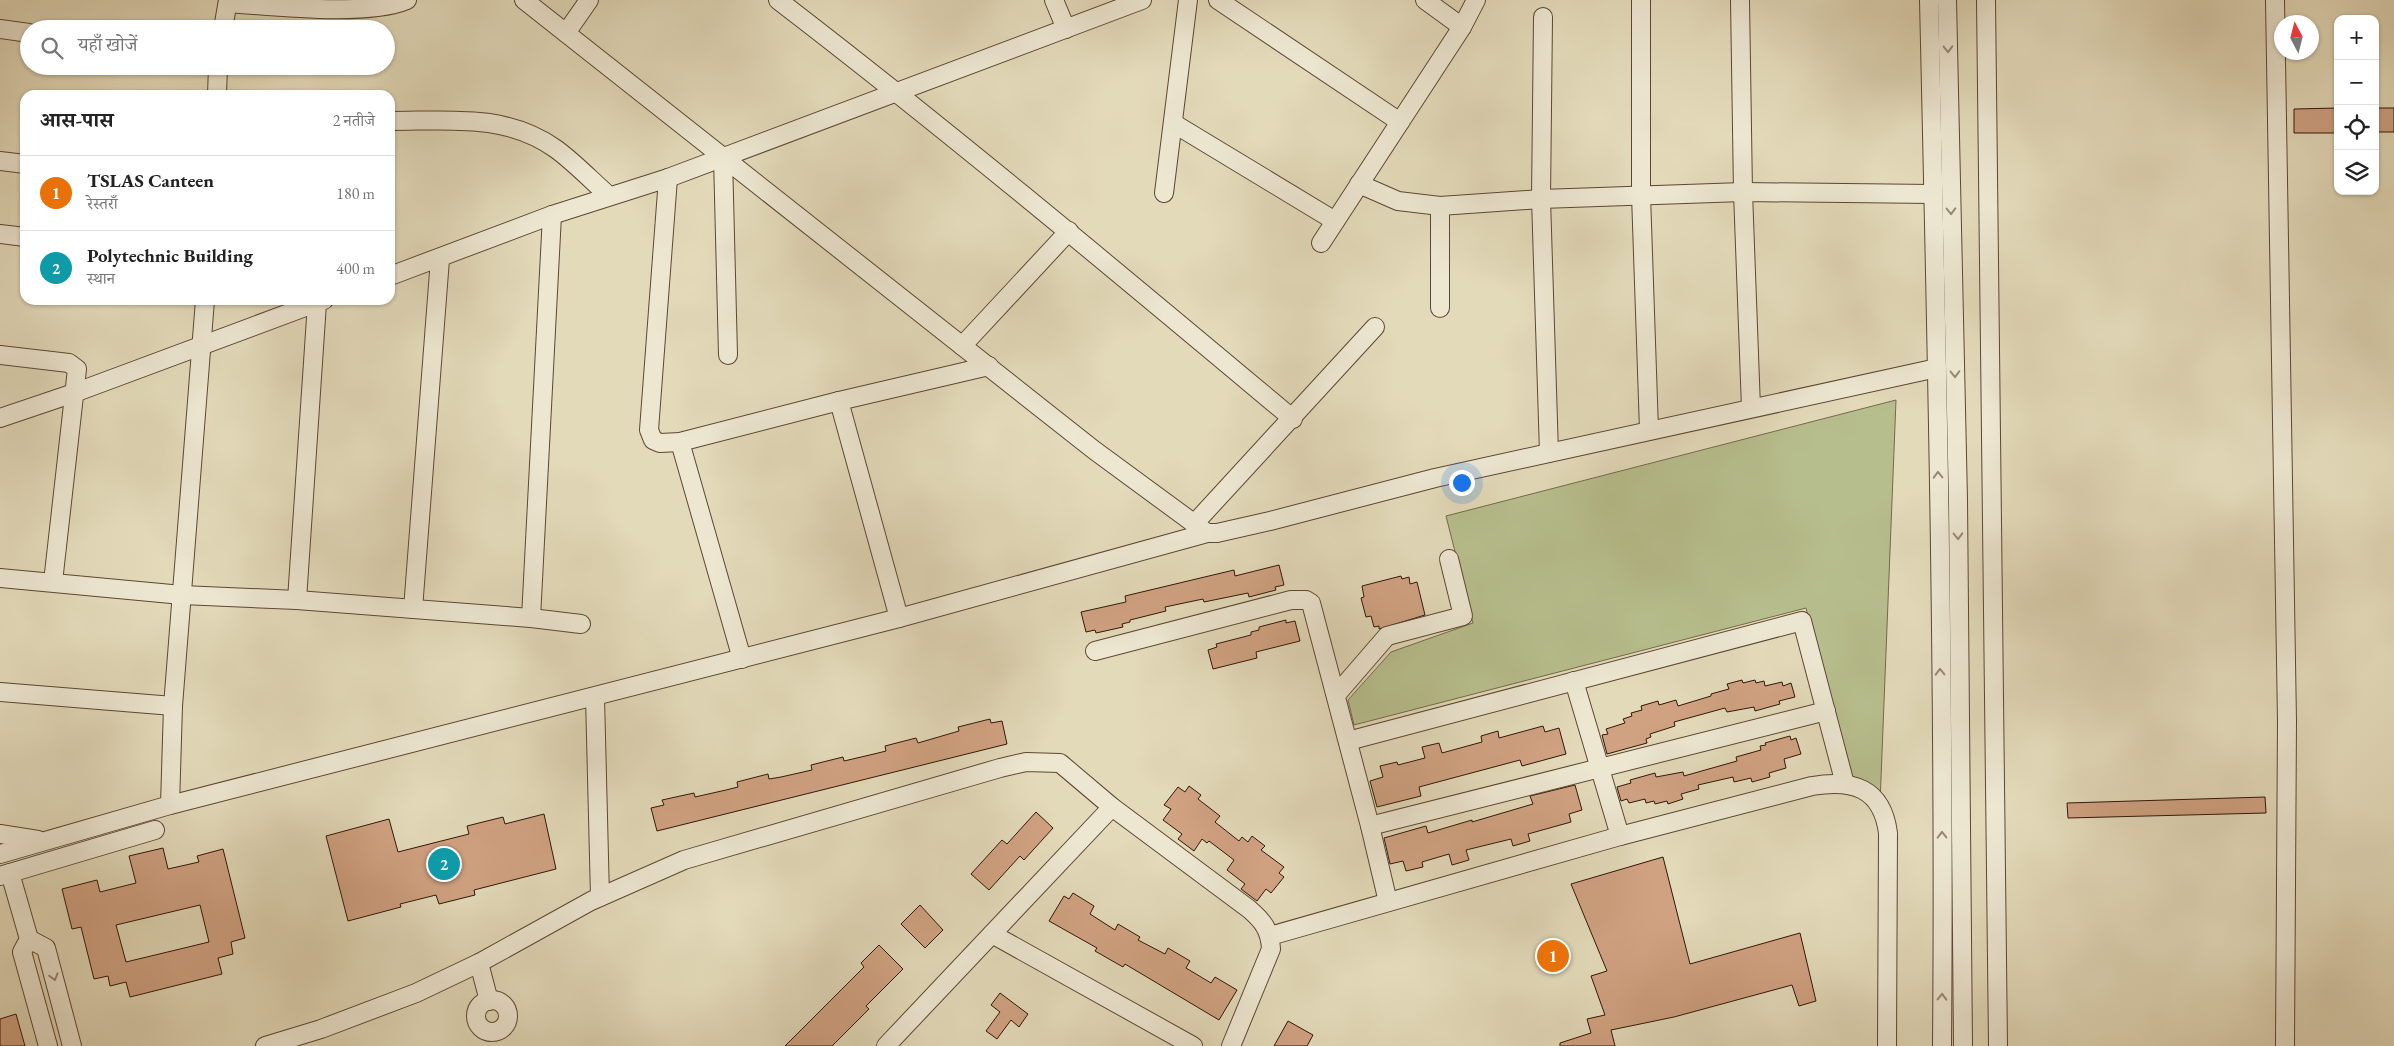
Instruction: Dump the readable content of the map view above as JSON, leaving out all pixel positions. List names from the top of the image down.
{
  "north": "top",
  "page": {
    "map_buttons": ["+", "−"],
    "search": "यहाँ खोजें",
    "heading": ["आस-पास", "2 नतीजे"],
    "list": [
      {
        "mark": "1",
        "name": "TSLAS Canteen",
        "note": "रेस्तराँ",
        "value": "180 m"
      },
      {
        "mark": "2",
        "name": "Polytechnic Building",
        "note": "स्थान",
        "value": "400 m"
      }
    ],
    "pins": ["2", "1"]
  }
}
